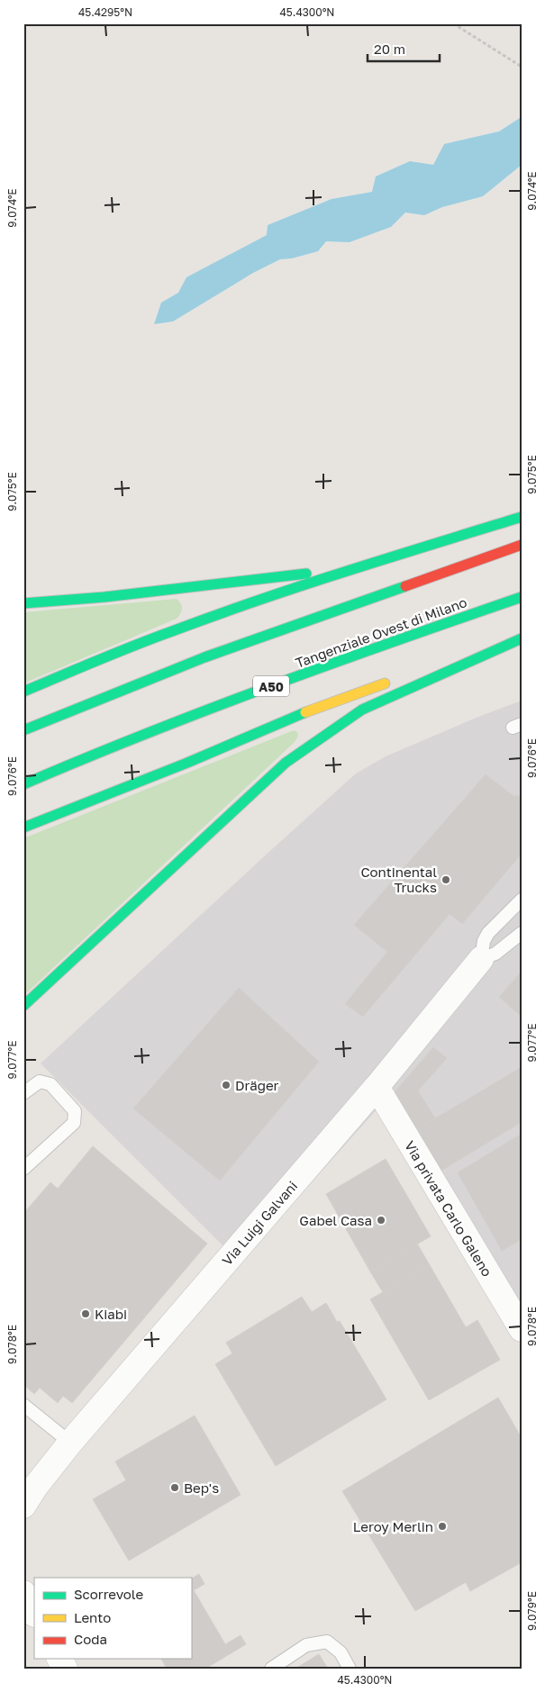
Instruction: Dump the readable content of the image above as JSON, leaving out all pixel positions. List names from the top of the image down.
{
  "streets": {
    "highway": ["Tangenziale Ovest di Milano", "A50"],
    "street": ["Via privata Carlo Galeno", "Via Luigi Galvani"]
  },
  "crossings": [
    ["Via privata Carlo Galeno", "Via Luigi Galvani"]
  ],
  "places": [
    "Continental Trucks",
    "Dräger",
    "Gabel Casa",
    "Kiabi",
    "Bep's",
    "Leroy Merlin"
  ],
  "legend": ["Scorrevole", "Lento", "Coda"],
  "scale_bar": "20 m",
  "coordinates": [
    "45.4295°N",
    "45.4300°N",
    "9.074°E",
    "9.075°E",
    "9.076°E",
    "9.077°E",
    "9.078°E",
    "9.079°E"
  ]
}
